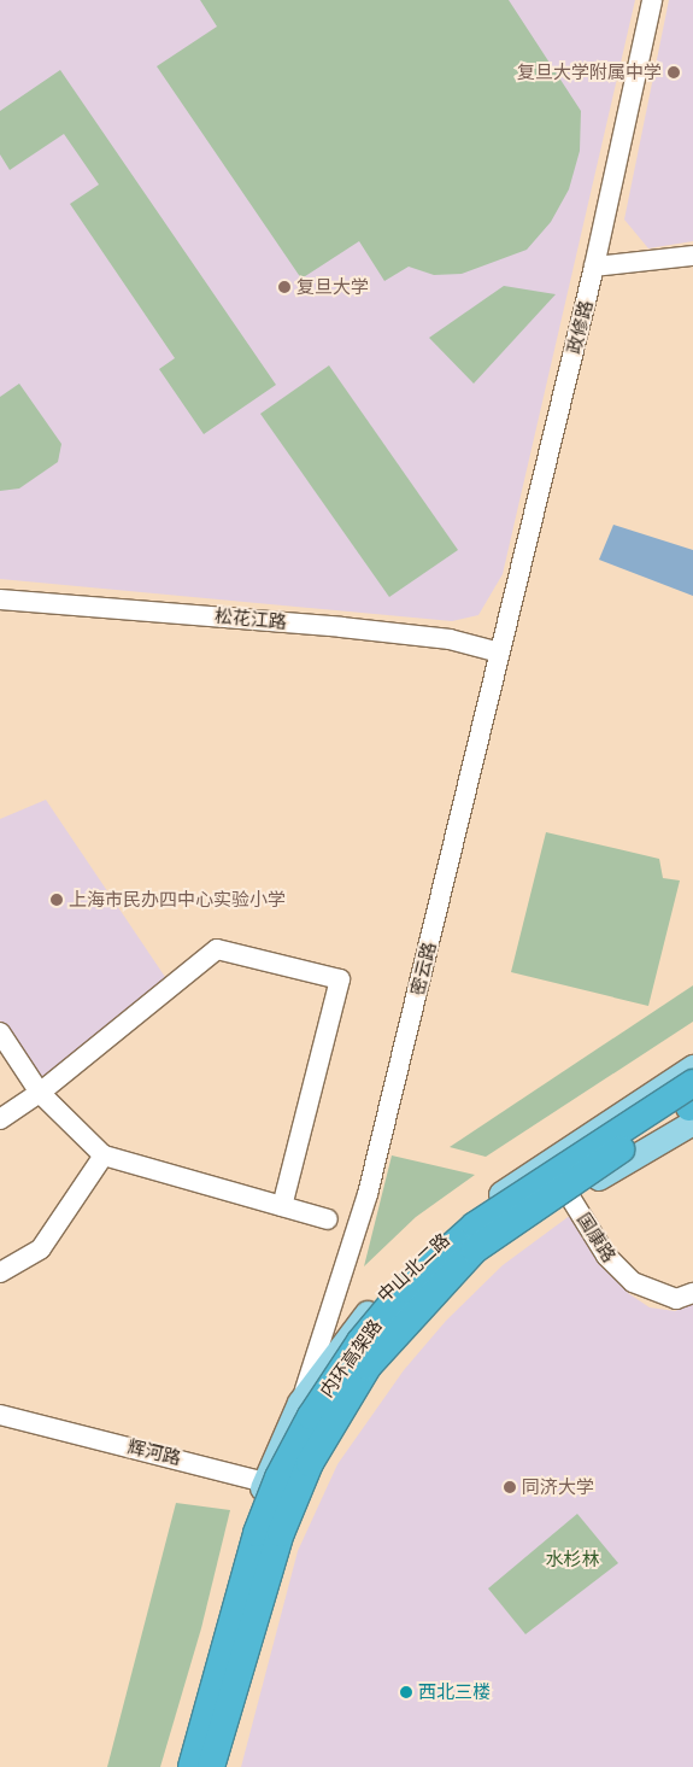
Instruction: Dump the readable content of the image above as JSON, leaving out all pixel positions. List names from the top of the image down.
{
  "streets": {
    "highway": ["内环高架路"],
    "main road": ["中山北二路"],
    "street": [
      "政修路",
      "松花江路",
      "密云路",
      "国康路",
      "辉河路"
    ]
  },
  "crossings": [
    ["政修路", "松花江路"],
    ["政修路", "密云路"],
    ["松花江路", "密云路"],
    ["密云路", "中山北二路"],
    ["国康路", "中山北二路"],
    ["中山北二路", "内环高架路"],
    ["中山北二路", "辉河路"]
  ],
  "parks": ["水杉林"],
  "places": [
    "复旦大学附属中学",
    "复旦大学",
    "上海市民办四中心实验小学",
    "同济大学",
    "西北三楼"
  ]
}
